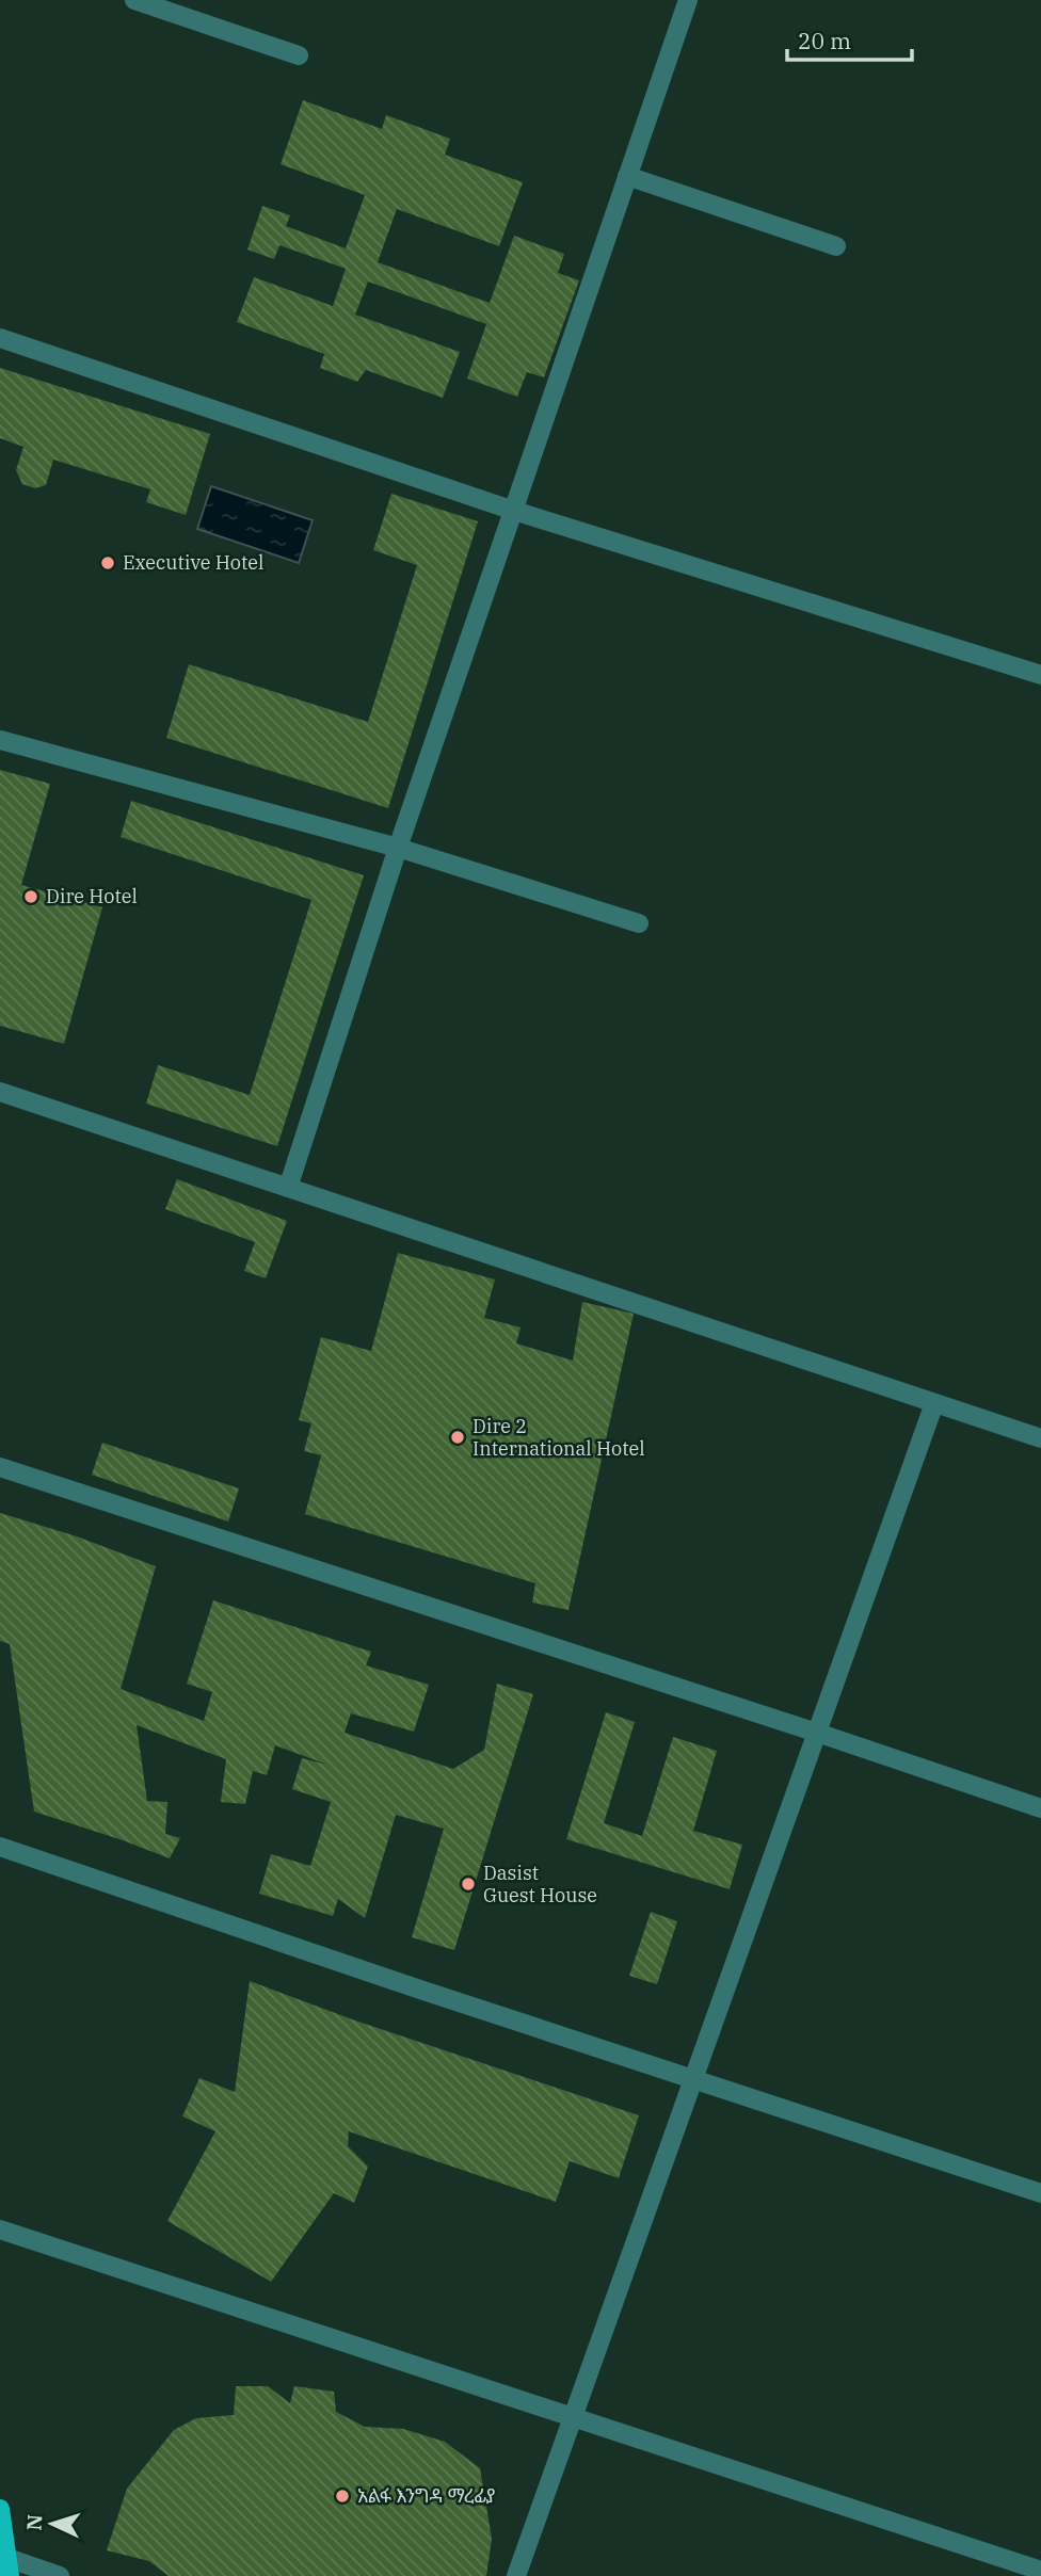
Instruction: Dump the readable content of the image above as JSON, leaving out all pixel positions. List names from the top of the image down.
{
  "places": [
    "Executive Hotel",
    "Dire Hotel",
    "Dire 2 International Hotel",
    "Dasist Guest House",
    "አልፋ እንግዳ ማረፊያ"
  ],
  "scale_bar": "20 m",
  "north": "left"
}
